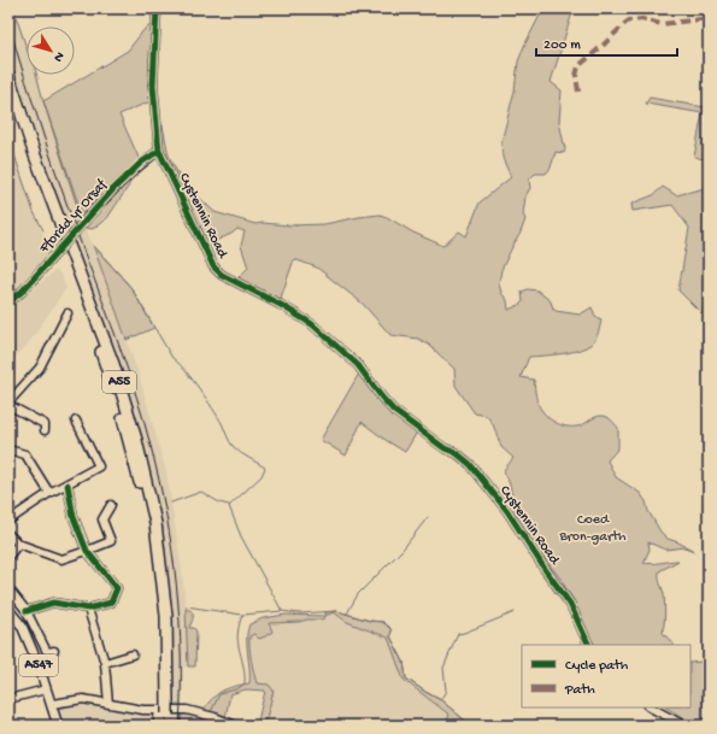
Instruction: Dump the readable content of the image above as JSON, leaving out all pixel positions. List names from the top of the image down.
{
  "streets": {
    "highway": ["A55"],
    "main road": ["A547"],
    "street": ["Cystennin Road", "Ffordd yr Orsaf"]
  },
  "crossings": [
    ["Cystennin Road", "Ffordd yr Orsaf"]
  ],
  "parks": ["Coed Bron-garth"],
  "legend": ["Cycle path", "Path"],
  "scale_bar": "200 m",
  "north": "bottom right"
}
